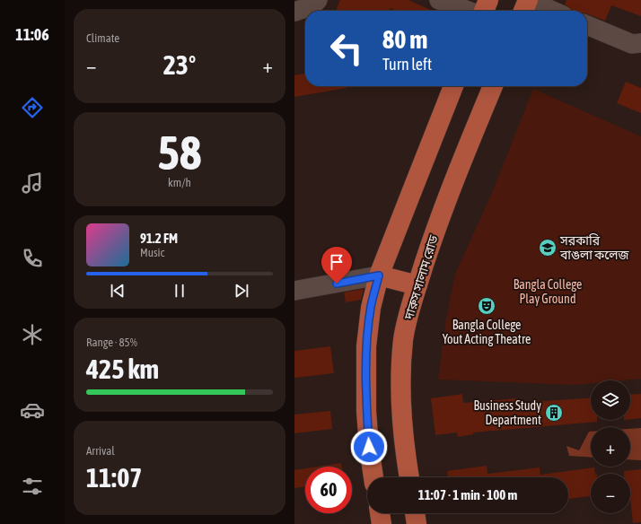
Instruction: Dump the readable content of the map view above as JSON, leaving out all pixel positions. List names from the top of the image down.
{
  "streets": {
    "main road": ["দারুস সালাম রোড"]
  },
  "parks": ["Bangla College Play Ground"],
  "places": {
    "school or university": ["সরকারি বাঙলা কলেজ"],
    "theatre": ["Bangla College Yout Acting Theatre"],
    "building": ["Business Study Department"]
  },
  "page": {
    "tabs": "11:06",
    "tile": [
      "Climate",
      ["58", "km/h"],
      ["Range · 85%", "425 km"],
      ["Arrival", "11:07"]
    ],
    "turn": ["80 m", "Turn left"],
    "heat": ["−", "23°", "+"],
    "song": ["91.2 FM", "Music"],
    "map_buttons": ["+", "−"],
    "limit": "60",
    "trip": "11:07 · 1 min · 100 m"
  }
}
